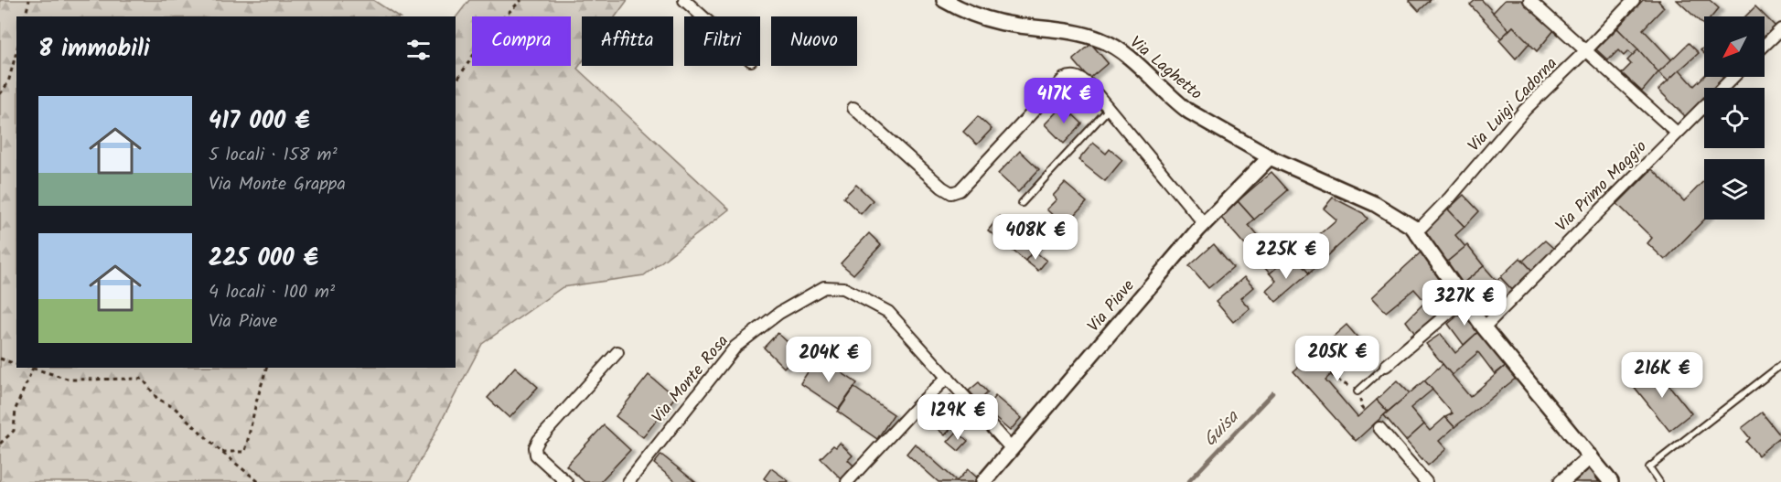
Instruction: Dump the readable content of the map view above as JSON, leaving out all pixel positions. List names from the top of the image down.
{
  "streets": {
    "street": [
      "Via Laghetto",
      "Via Luigi Cadorna",
      "Via Primo Maggio",
      "Via Piave",
      "Via Monte Rosa"
    ]
  },
  "crossings": [
    ["Via Laghetto", "Via Luigi Cadorna"],
    ["Via Laghetto", "Via Piave"],
    ["Via Piave", "Via Monte Rosa"]
  ],
  "water": ["Guisa"],
  "north": "bottom left",
  "page": {
    "chip": [
      "Compra",
      "Affitta",
      "Filtri",
      "Nuovo"
    ],
    "heading": "8 immobili",
    "price": [
      "417K €",
      "408K €",
      "225K €",
      "327K €",
      "205K €",
      "204K €",
      "216K €",
      "129K €"
    ],
    "list": [
      {
        "name": "417 000 €",
        "note": "5 locali · 158 m² · Via Monte Grappa"
      },
      {
        "name": "225 000 €",
        "note": "4 locali · 100 m² · Via Piave"
      }
    ]
  }
}
